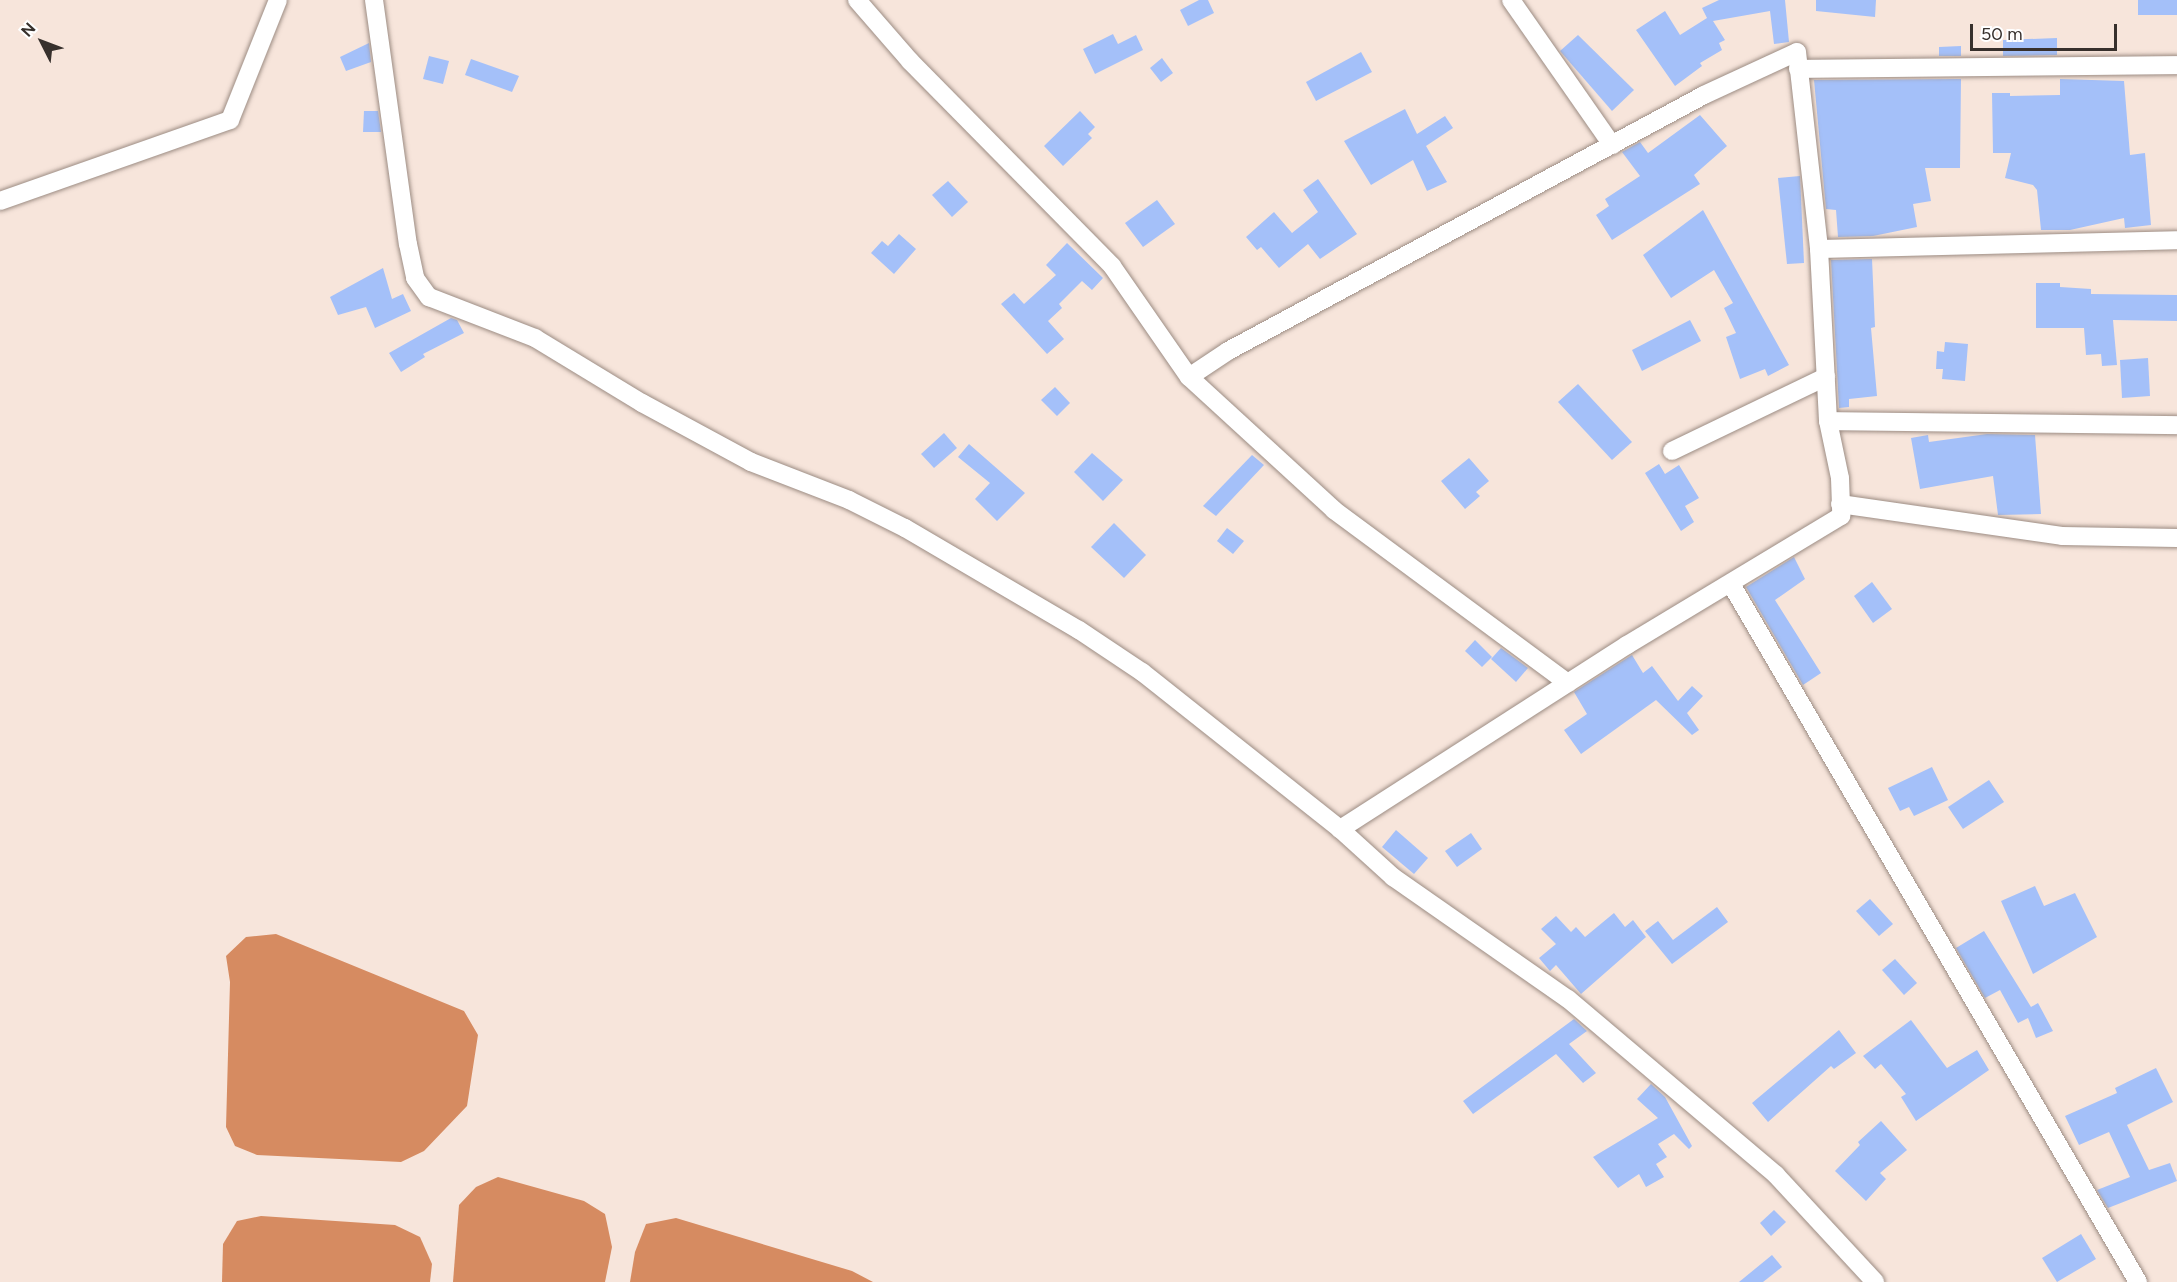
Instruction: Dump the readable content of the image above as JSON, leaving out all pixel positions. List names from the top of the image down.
{
  "scale_bar": "50 m",
  "north": "top left"
}
